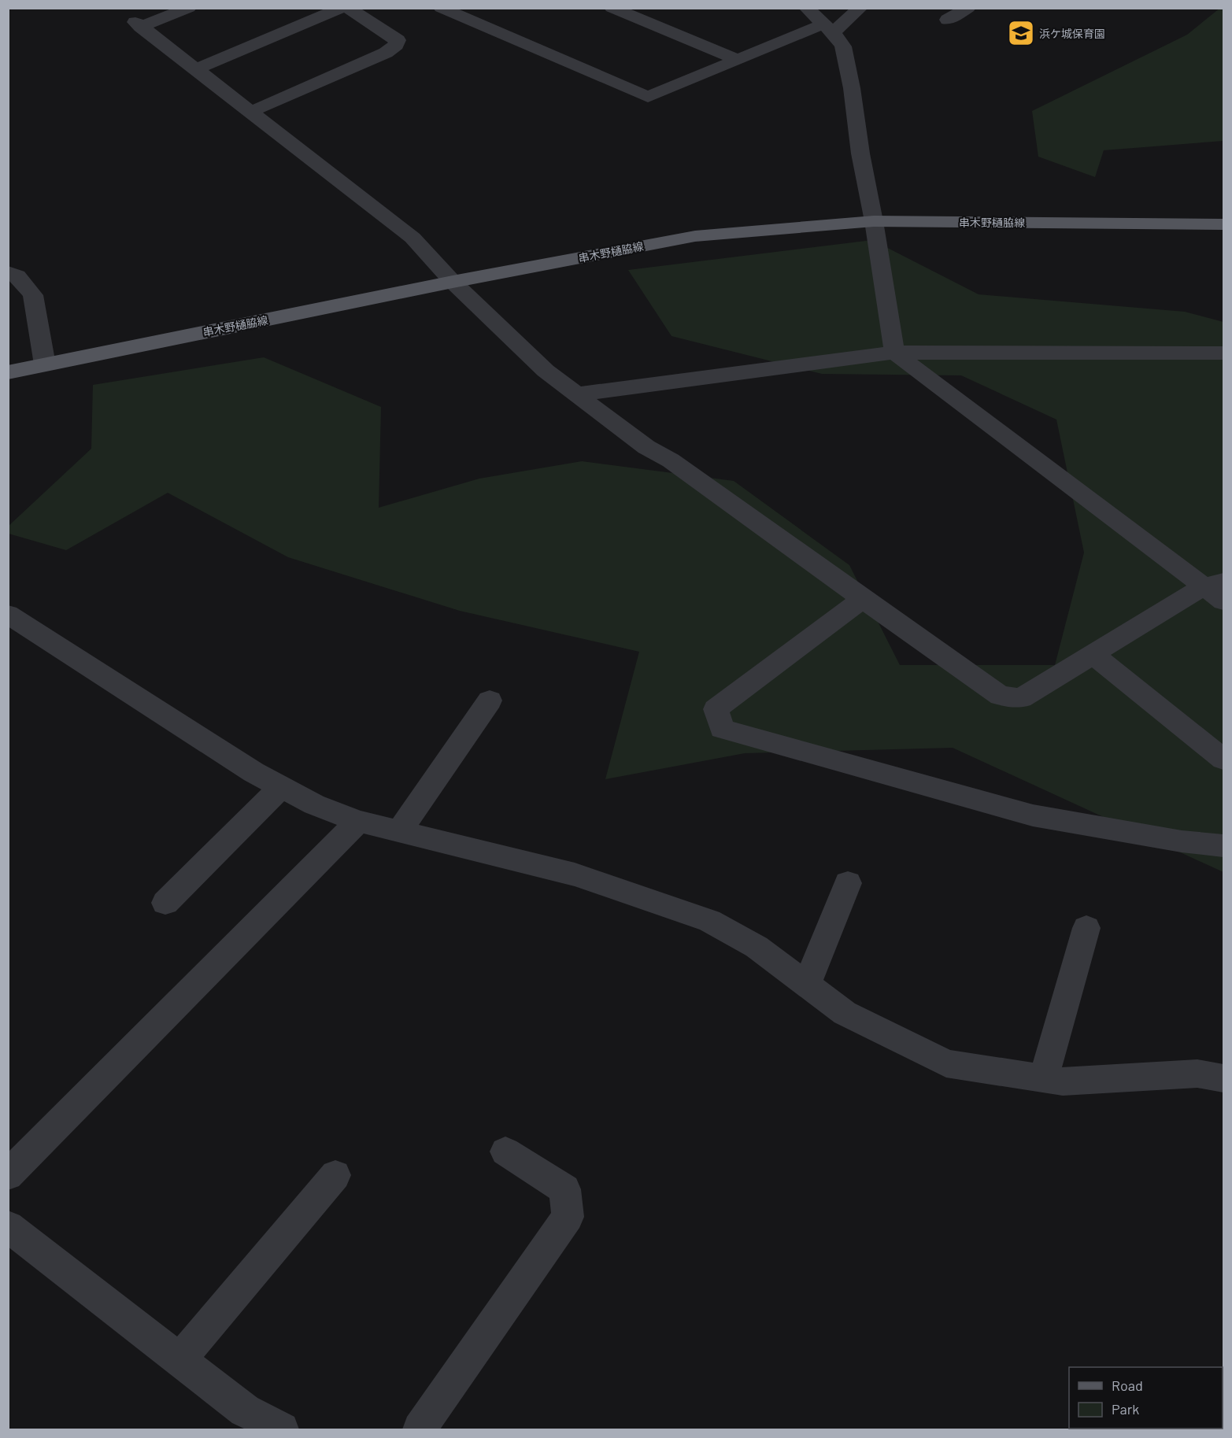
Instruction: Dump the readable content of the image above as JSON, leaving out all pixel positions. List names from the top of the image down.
{
  "streets": {
    "main road": ["串木野樋脇線"]
  },
  "places": {
    "school or university": ["浜ケ城保育園"]
  },
  "legend": ["Road", "Park"]
}
